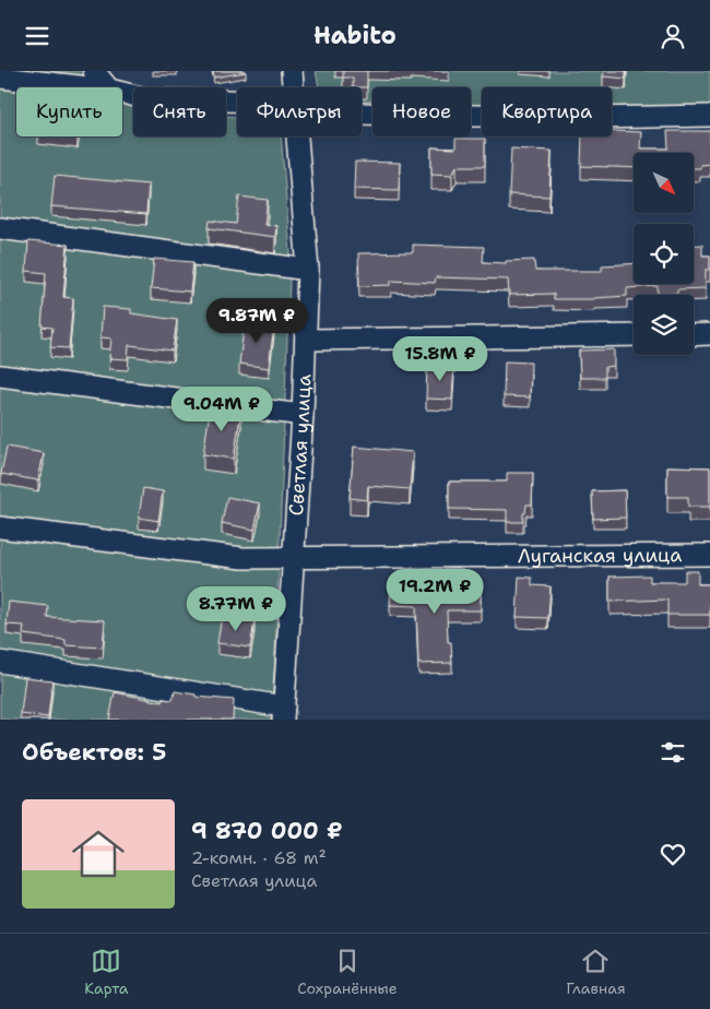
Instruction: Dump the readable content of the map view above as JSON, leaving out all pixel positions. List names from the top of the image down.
{
  "streets": {
    "street": ["Светлая улица", "Луганская улица"]
  },
  "crossings": [
    ["Светлая улица", "Луганская улица"]
  ],
  "north": "bottom right",
  "page": {
    "header": "Habito",
    "chip": [
      "Купить",
      "Снять",
      "Фильтры",
      "Новое",
      "Квартира"
    ],
    "price": [
      "9.87M ₽",
      "15.8M ₽",
      "9.04M ₽",
      "19.2M ₽",
      "8.77M ₽"
    ],
    "heading": "Объектов: 5",
    "list": [
      {
        "name": "9 870 000 ₽",
        "note": "2-комн. · 68 m² · Светлая улица"
      }
    ],
    "tabs": ["Карта", "Сохранённые", "Главная"]
  }
}
